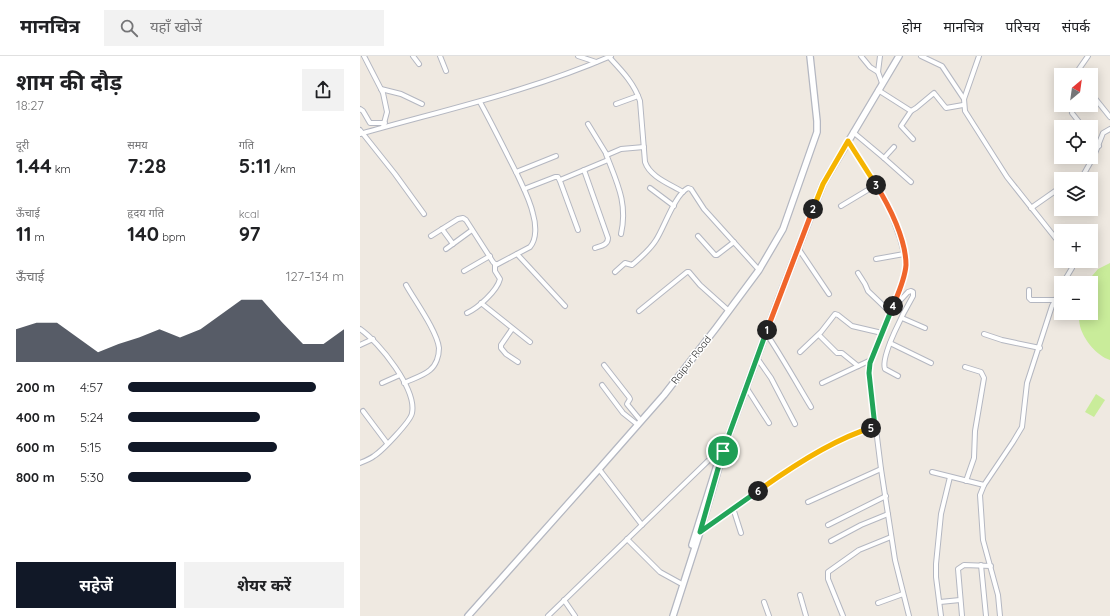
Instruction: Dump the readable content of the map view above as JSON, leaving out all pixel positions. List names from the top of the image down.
{
  "streets": {
    "street": ["Raipur Road"]
  },
  "north": "top right",
  "page": {
    "header": "मानचित्र",
    "search": "यहाँ खोजें",
    "nav": [
      "होम",
      "मानचित्र",
      "परिचय",
      "संपर्क"
    ],
    "heading": ["शाम की दौड़", "18:27"],
    "map_buttons": ["+", "−"],
    "stats": [
      ["दूरी", "1.44 km"],
      ["समय", "7:28"],
      ["गति", "5:11 /km"],
      ["ऊँचाई", "11 m"],
      ["हृदय गति", "140 bpm"],
      ["kcal", "97"]
    ],
    "pins": [
      "3",
      "2",
      "4",
      "1",
      "5",
      "6"
    ],
    "chart": ["ऊँचाई", "127–134 m"],
    "list": [
      {
        "name": "200 m",
        "note": "4:57"
      },
      {
        "name": "400 m",
        "note": "5:24"
      },
      {
        "name": "600 m",
        "note": "5:15"
      },
      {
        "name": "800 m",
        "note": "5:30"
      }
    ],
    "buttons": ["सहेजें", "शेयर करें"]
  }
}
